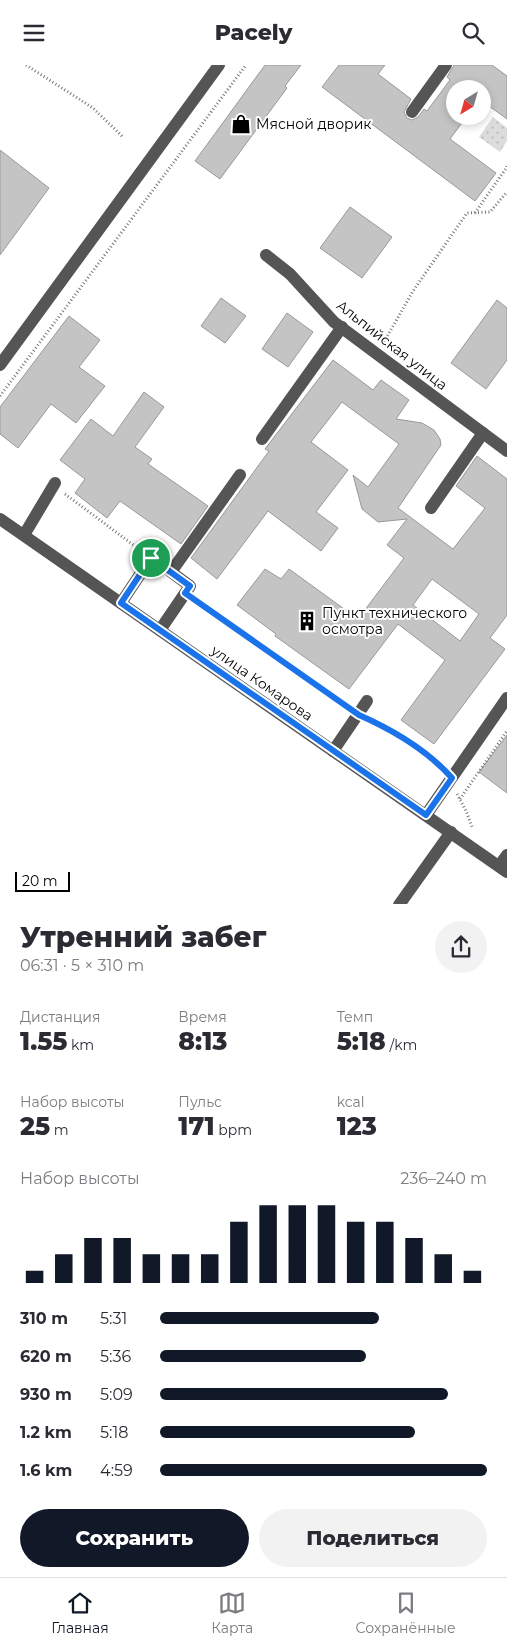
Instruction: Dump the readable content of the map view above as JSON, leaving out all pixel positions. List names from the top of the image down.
{
  "streets": {
    "street": ["Альпийская улица", "улица Комарова"]
  },
  "places": {
    "shop": ["Мясной дворик"],
    "building": ["Пункт технического осмотра"]
  },
  "scale_bar": "20 m",
  "north": "bottom left",
  "page": {
    "header": "Pacely",
    "scale": "20 m",
    "heading": ["Утренний забег", "06:31 · 5 × 310 m"],
    "stats": [
      ["Дистанция", "1.55 km"],
      ["Время", "8:13"],
      ["Темп", "5:18 /km"],
      ["Набор высоты", "25 m"],
      ["Пульс", "171 bpm"],
      ["kcal", "123"]
    ],
    "chart": ["Набор высоты", "236–240 m"],
    "list": [
      {
        "name": "310 m",
        "note": "5:31"
      },
      {
        "name": "620 m",
        "note": "5:36"
      },
      {
        "name": "930 m",
        "note": "5:09"
      },
      {
        "name": "1.2 km",
        "note": "5:18"
      },
      {
        "name": "1.6 km",
        "note": "4:59"
      }
    ],
    "buttons": ["Сохранить", "Поделиться"],
    "tabs": ["Главная", "Карта", "Сохранённые"]
  }
}
